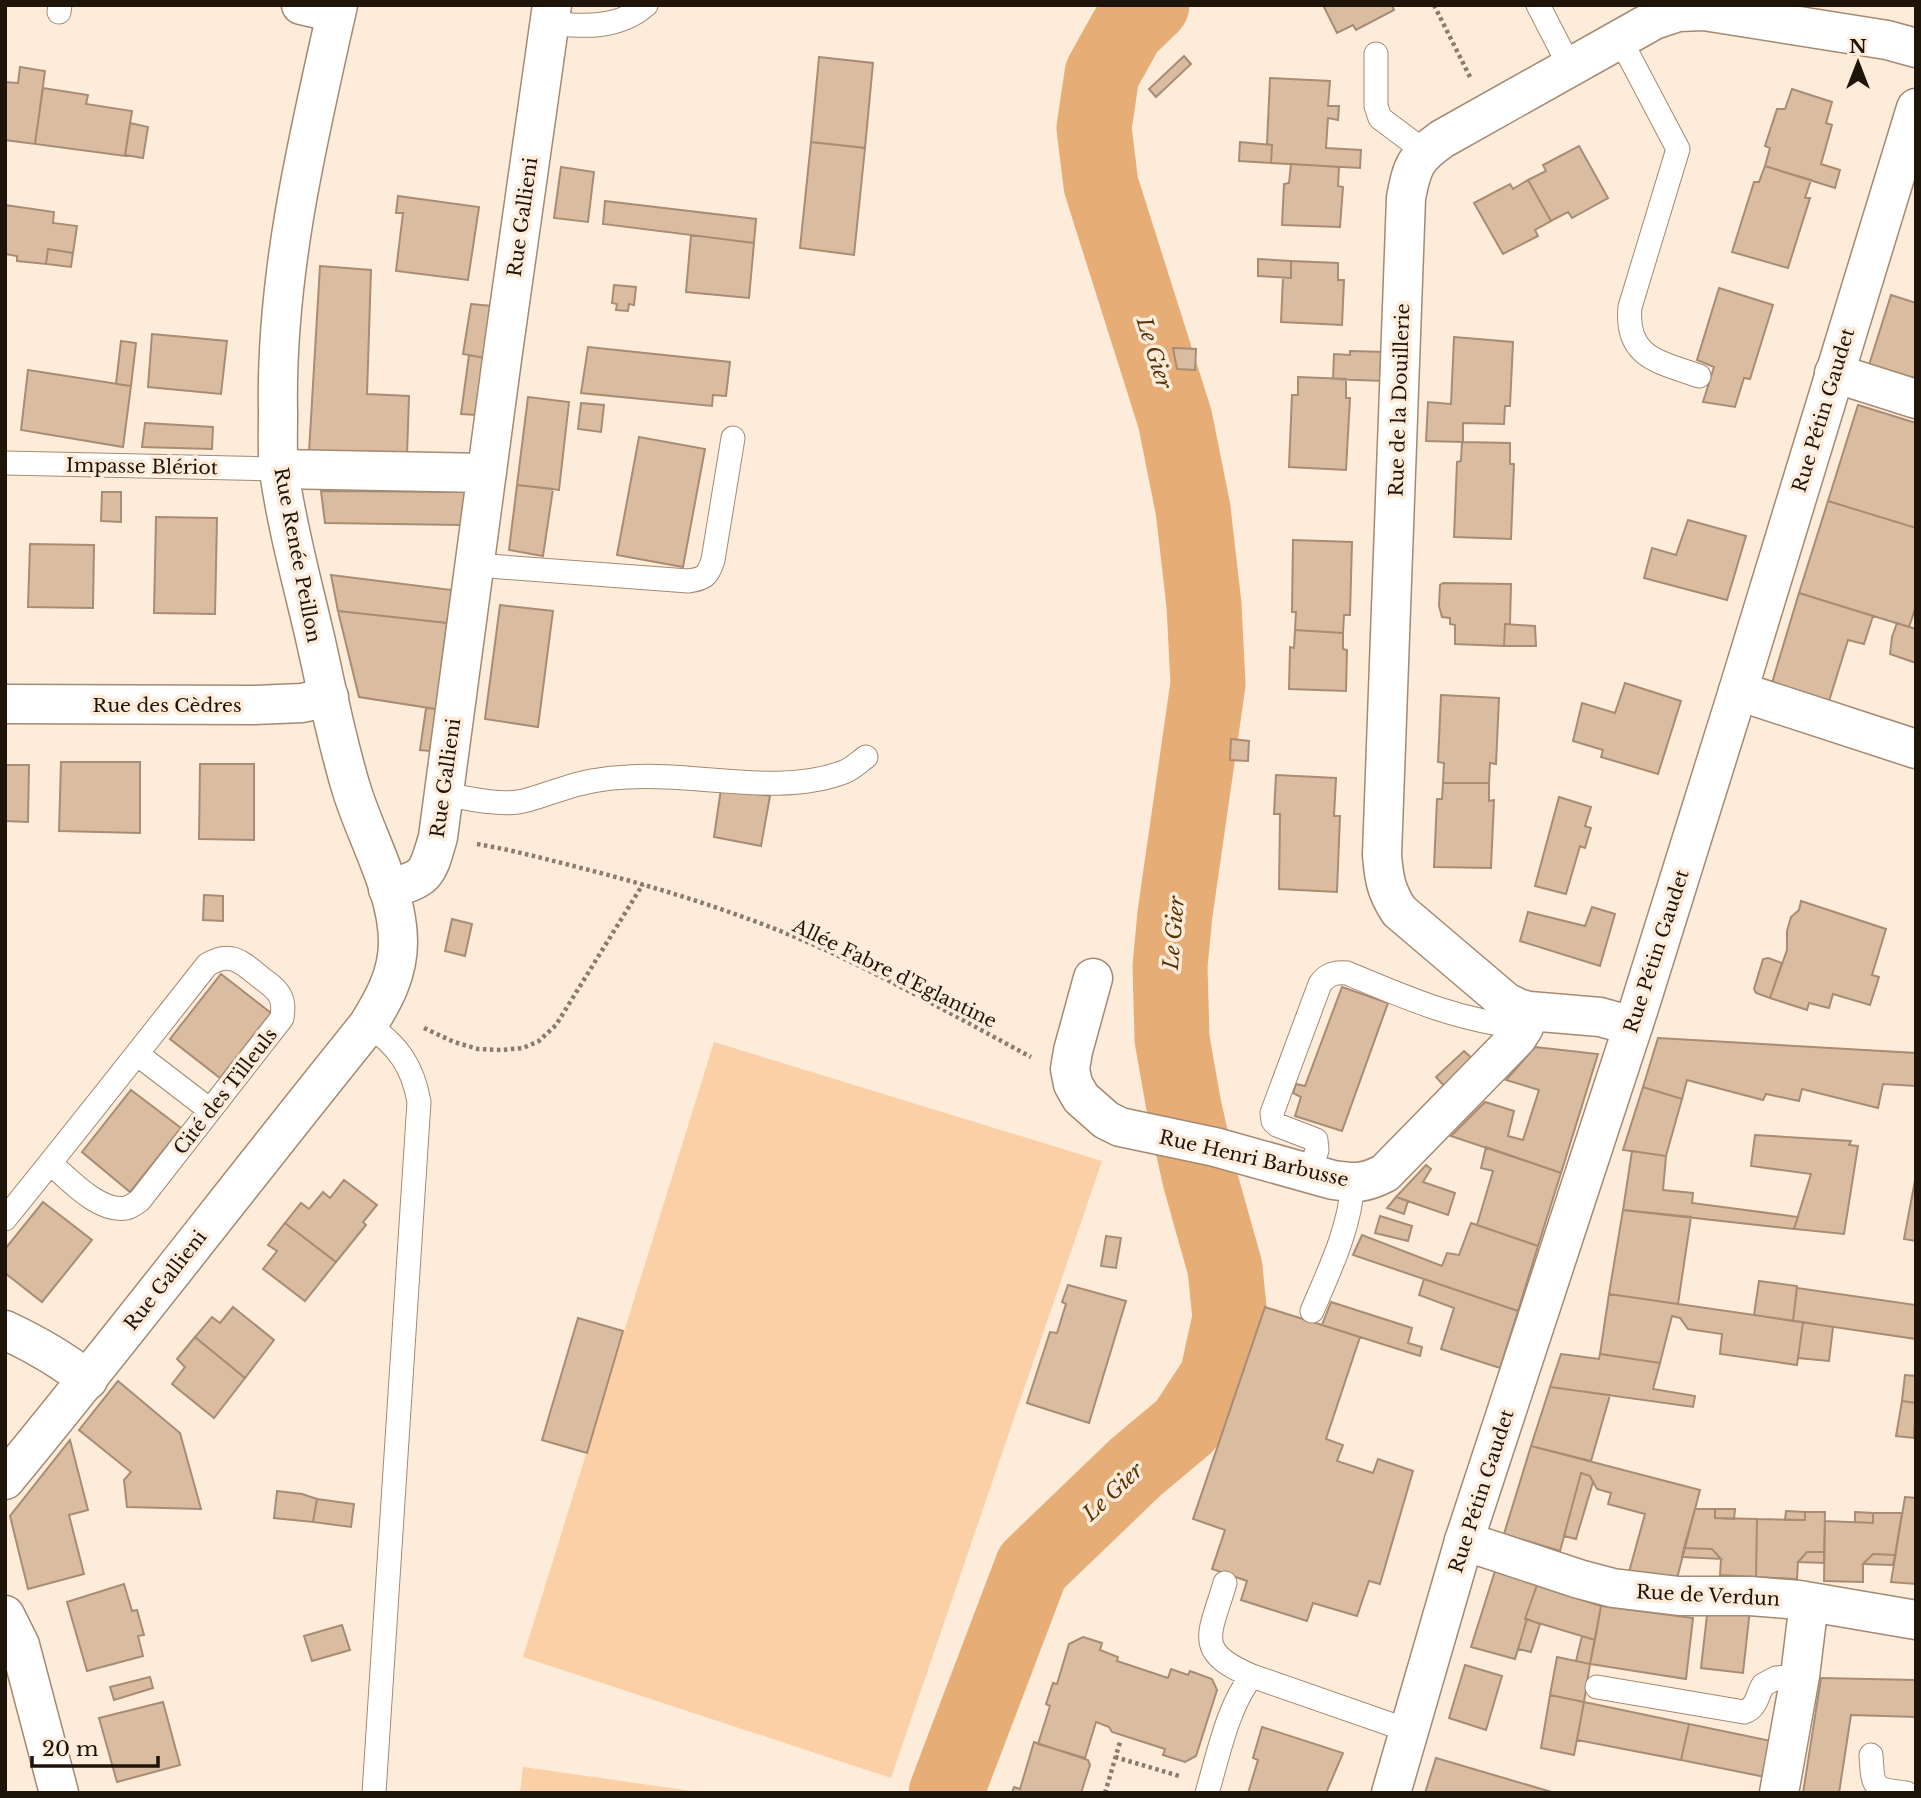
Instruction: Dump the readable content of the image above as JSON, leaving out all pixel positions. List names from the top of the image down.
{
  "streets": {
    "street": [
      "Rue Gallieni",
      "Rue de la Douillerie",
      "Rue Pétin Gaudet",
      "Rue Renée Peillon",
      "Rue des Cèdres",
      "Rue Henri Barbusse",
      "Rue de Verdun"
    ],
    "lane": ["Impasse Blériot", "Cité des Tilleuls"],
    "path": ["Allée Fabre d'Eglantine"]
  },
  "crossings": [
    ["Rue Gallieni", "Rue Renée Peillon"],
    ["Rue de la Douillerie", "Rue Pétin Gaudet"],
    ["Rue de la Douillerie", "Rue Henri Barbusse"],
    ["Rue Pétin Gaudet", "Rue de Verdun"],
    ["Impasse Blériot", "Rue Renée Peillon"],
    ["Rue Renée Peillon", "Rue des Cèdres"],
    ["Allée Fabre d'Eglantine", "Rue Henri Barbusse"]
  ],
  "water": ["Le Gier"],
  "scale_bar": "20 m",
  "north": "top"
}
